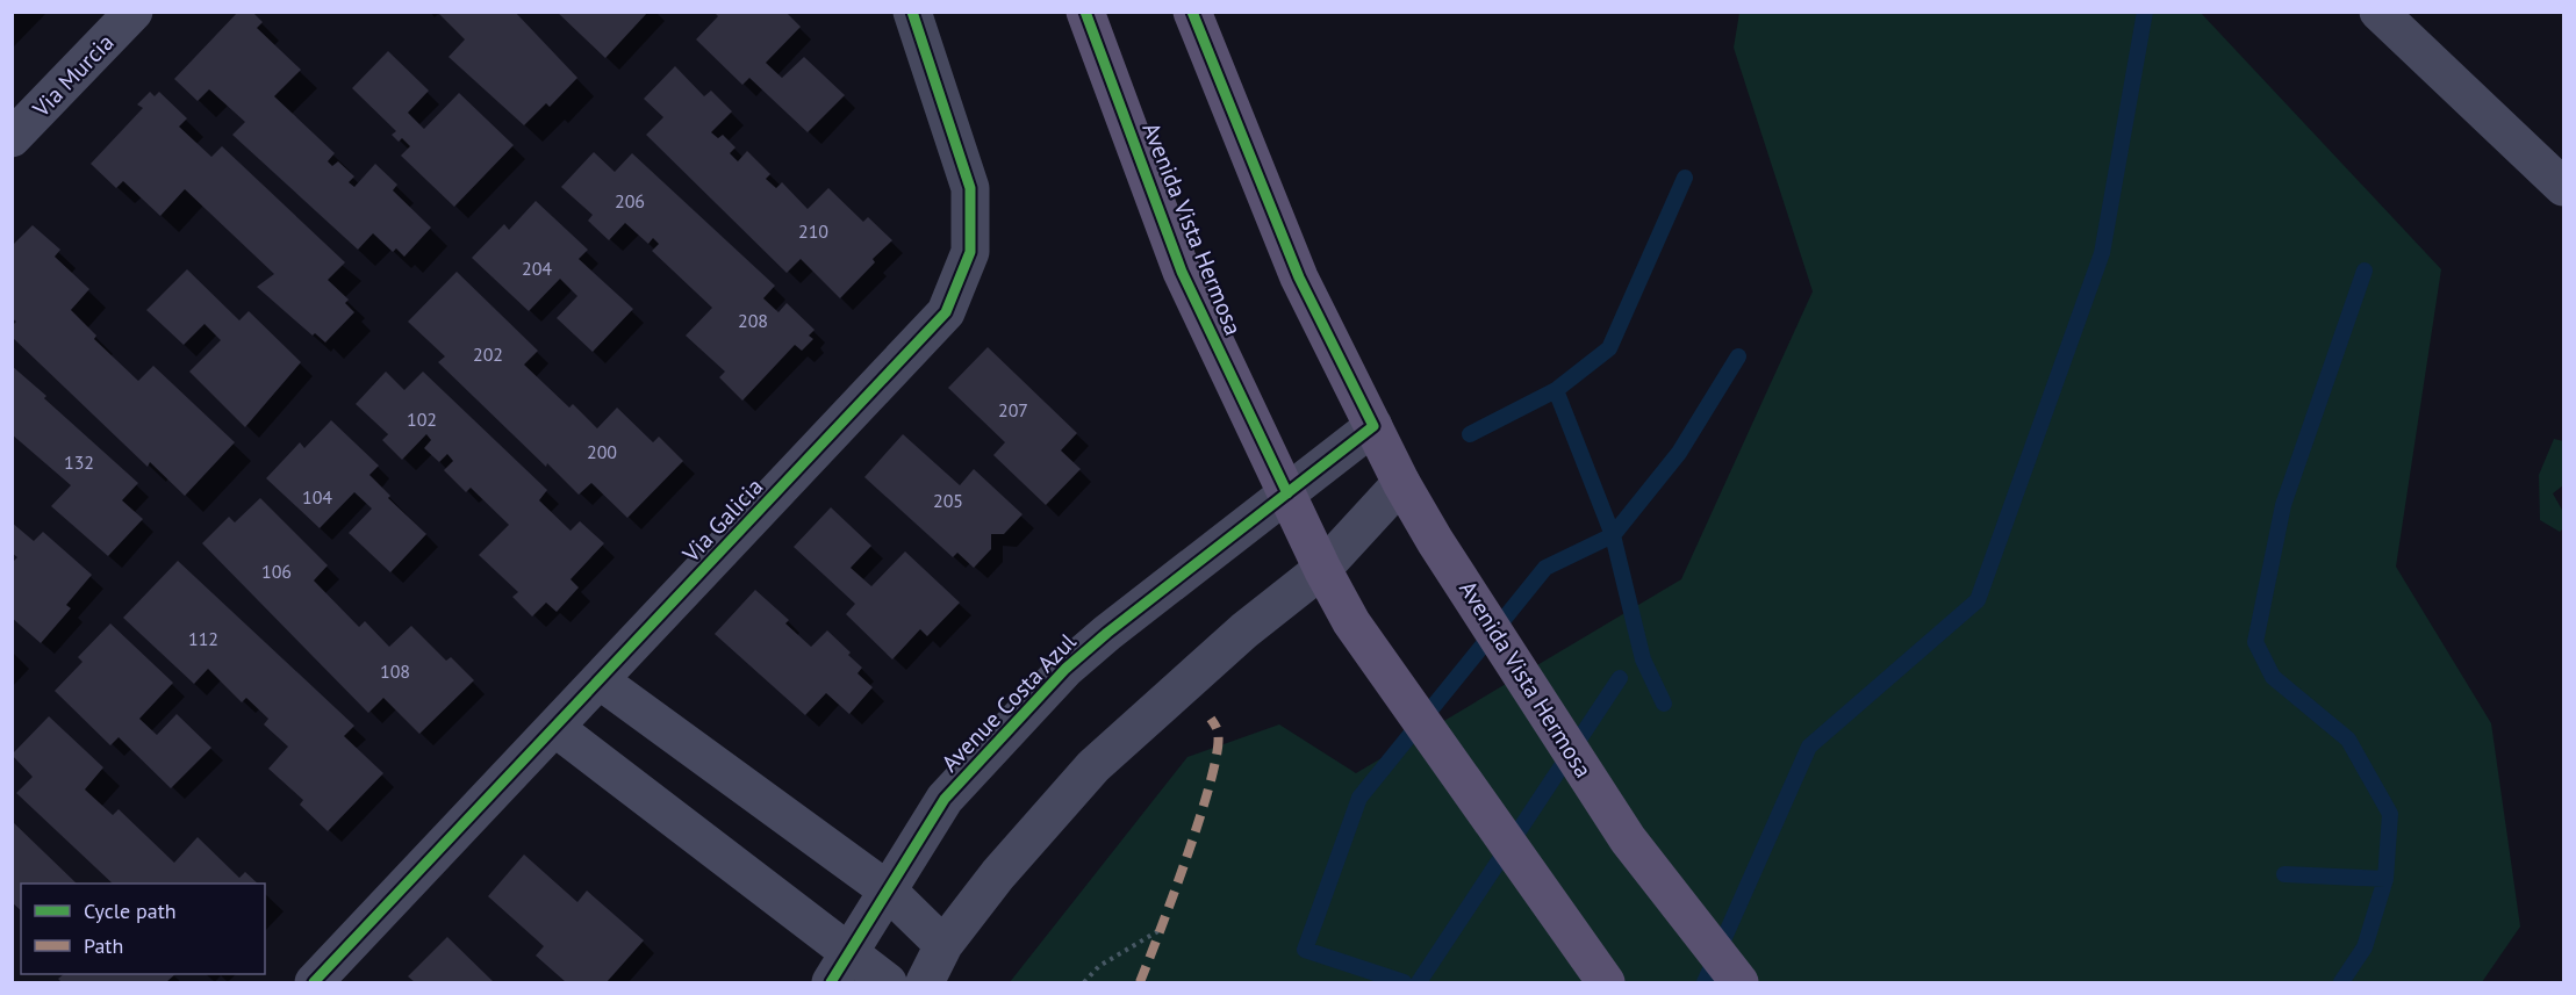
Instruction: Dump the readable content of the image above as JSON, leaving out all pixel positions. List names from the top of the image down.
{
  "streets": {
    "main road": ["Avenida Vista Hermosa"],
    "street": ["Via Murcia", "Via Galicia", "Avenue Costa Azul"]
  },
  "crossings": [
    ["Avenida Vista Hermosa", "Avenue Costa Azul"]
  ],
  "house_numbers": [
    "206",
    "210",
    "204",
    "208",
    "202",
    "207",
    "102",
    "200",
    "132",
    "104",
    "205",
    "106",
    "112",
    "108"
  ],
  "legend": ["Cycle path", "Path"]
}
